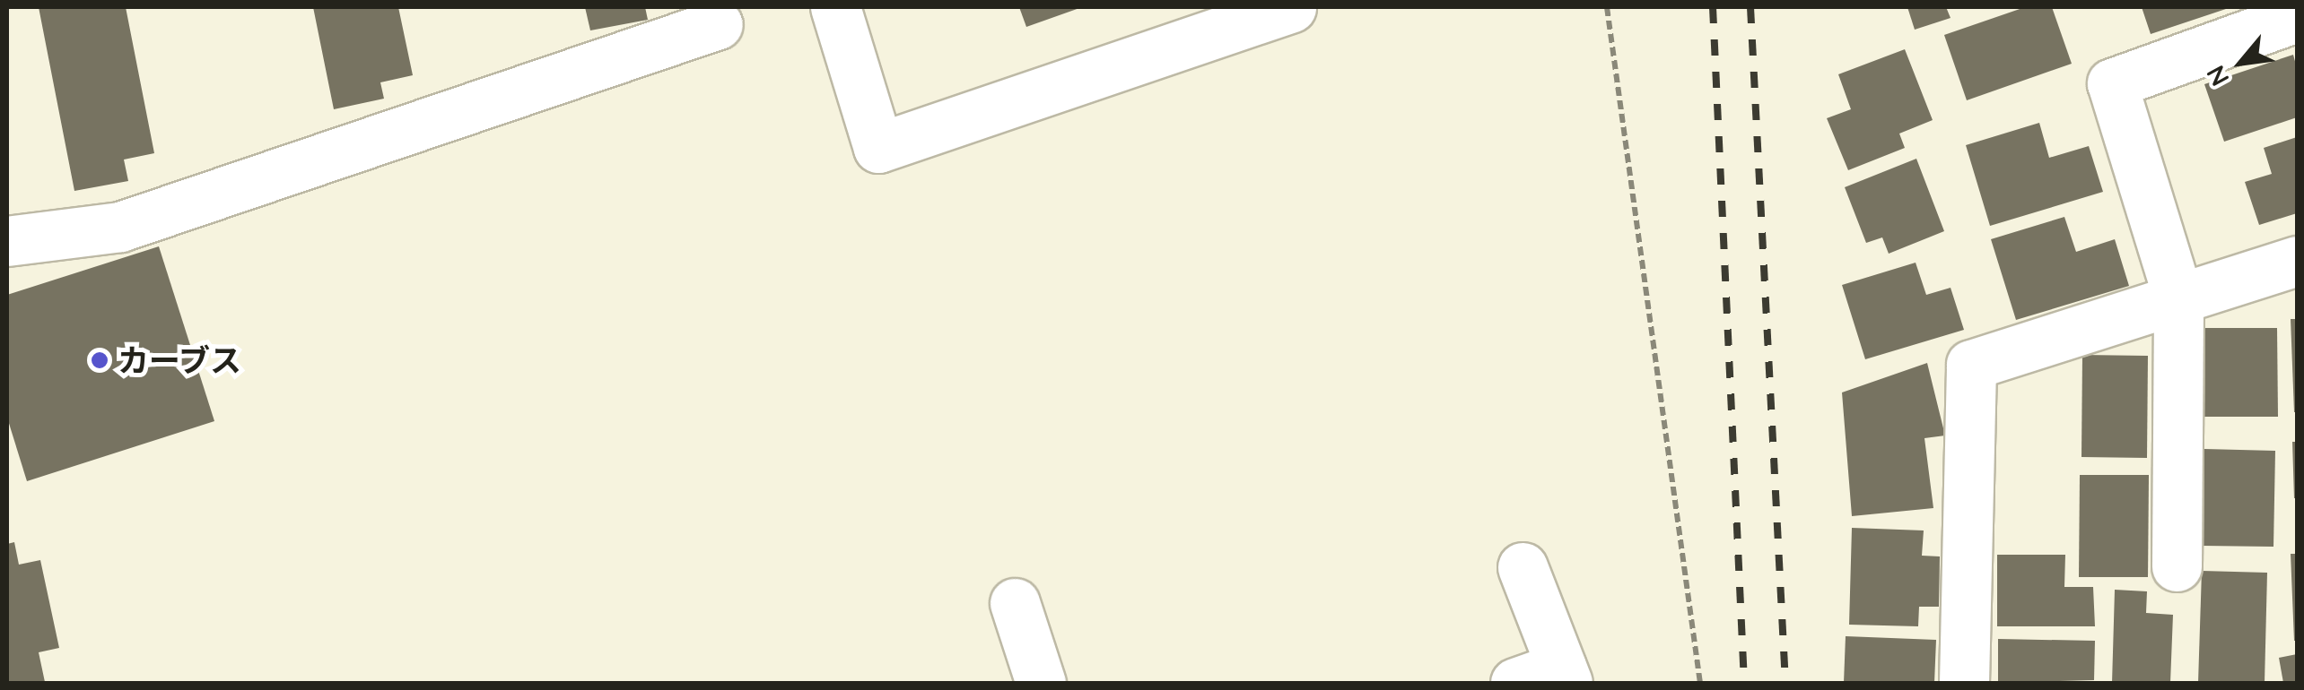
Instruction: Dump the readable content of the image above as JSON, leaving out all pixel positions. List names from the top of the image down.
{
  "places": ["カーブス"],
  "north": "bottom left"
}
